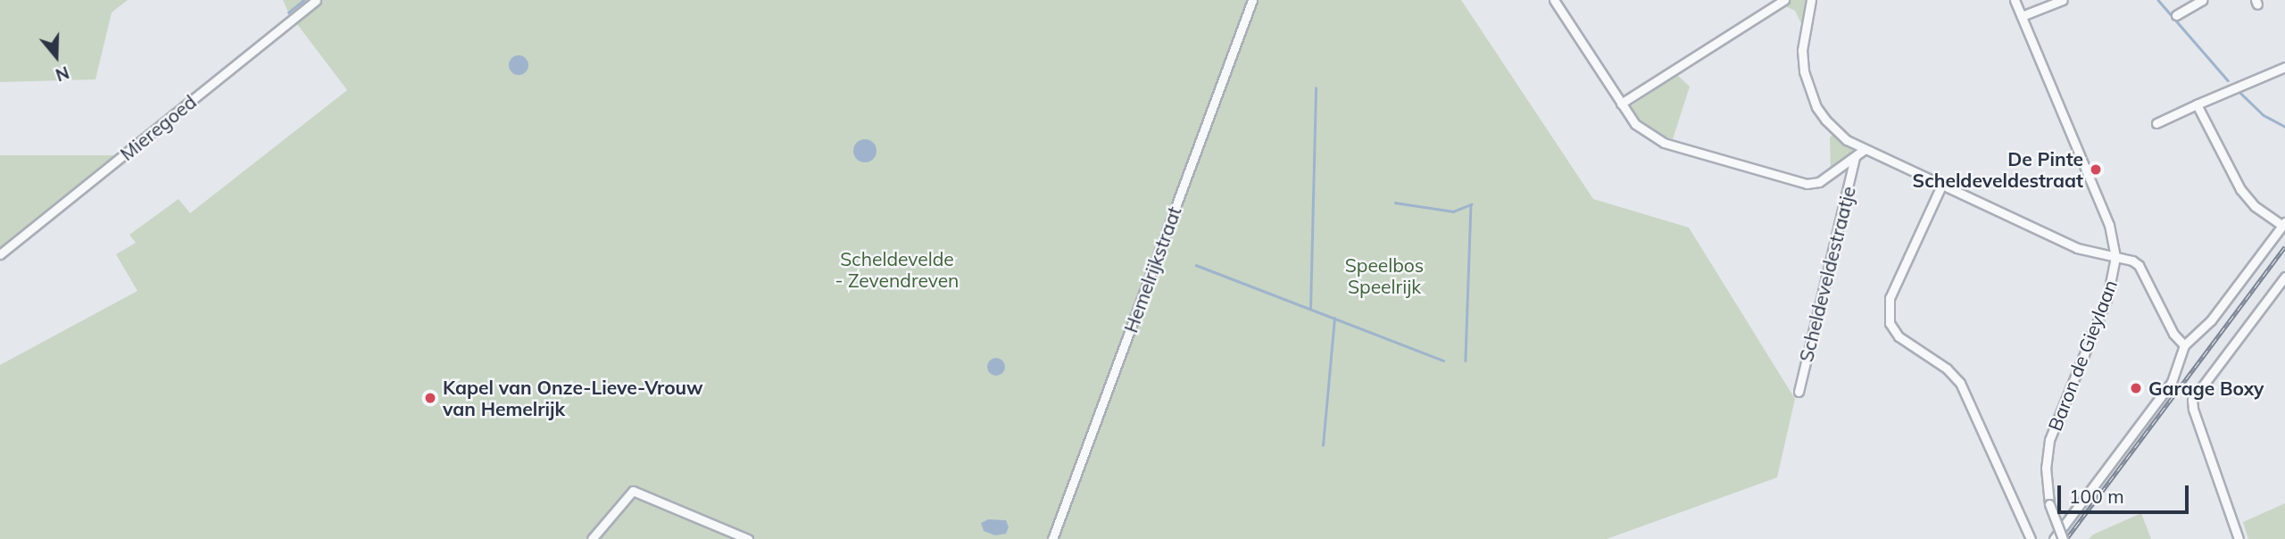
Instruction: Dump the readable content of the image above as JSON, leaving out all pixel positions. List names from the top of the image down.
{
  "streets": {
    "street": [
      "Mieregoed",
      "Hemelrijkstraat",
      "Scheldeveldestraatje",
      "Baron de Gieylaan"
    ]
  },
  "parks": ["Scheldevelde - Zevendreven", "Speelbos Speelrijk"],
  "places": ["De Pinte Scheldeveldestraat", "Garage Boxy", "Kapel van Onze-Lieve-Vrouw van Hemelrijk"],
  "scale_bar": "100 m",
  "north": "bottom"
}
